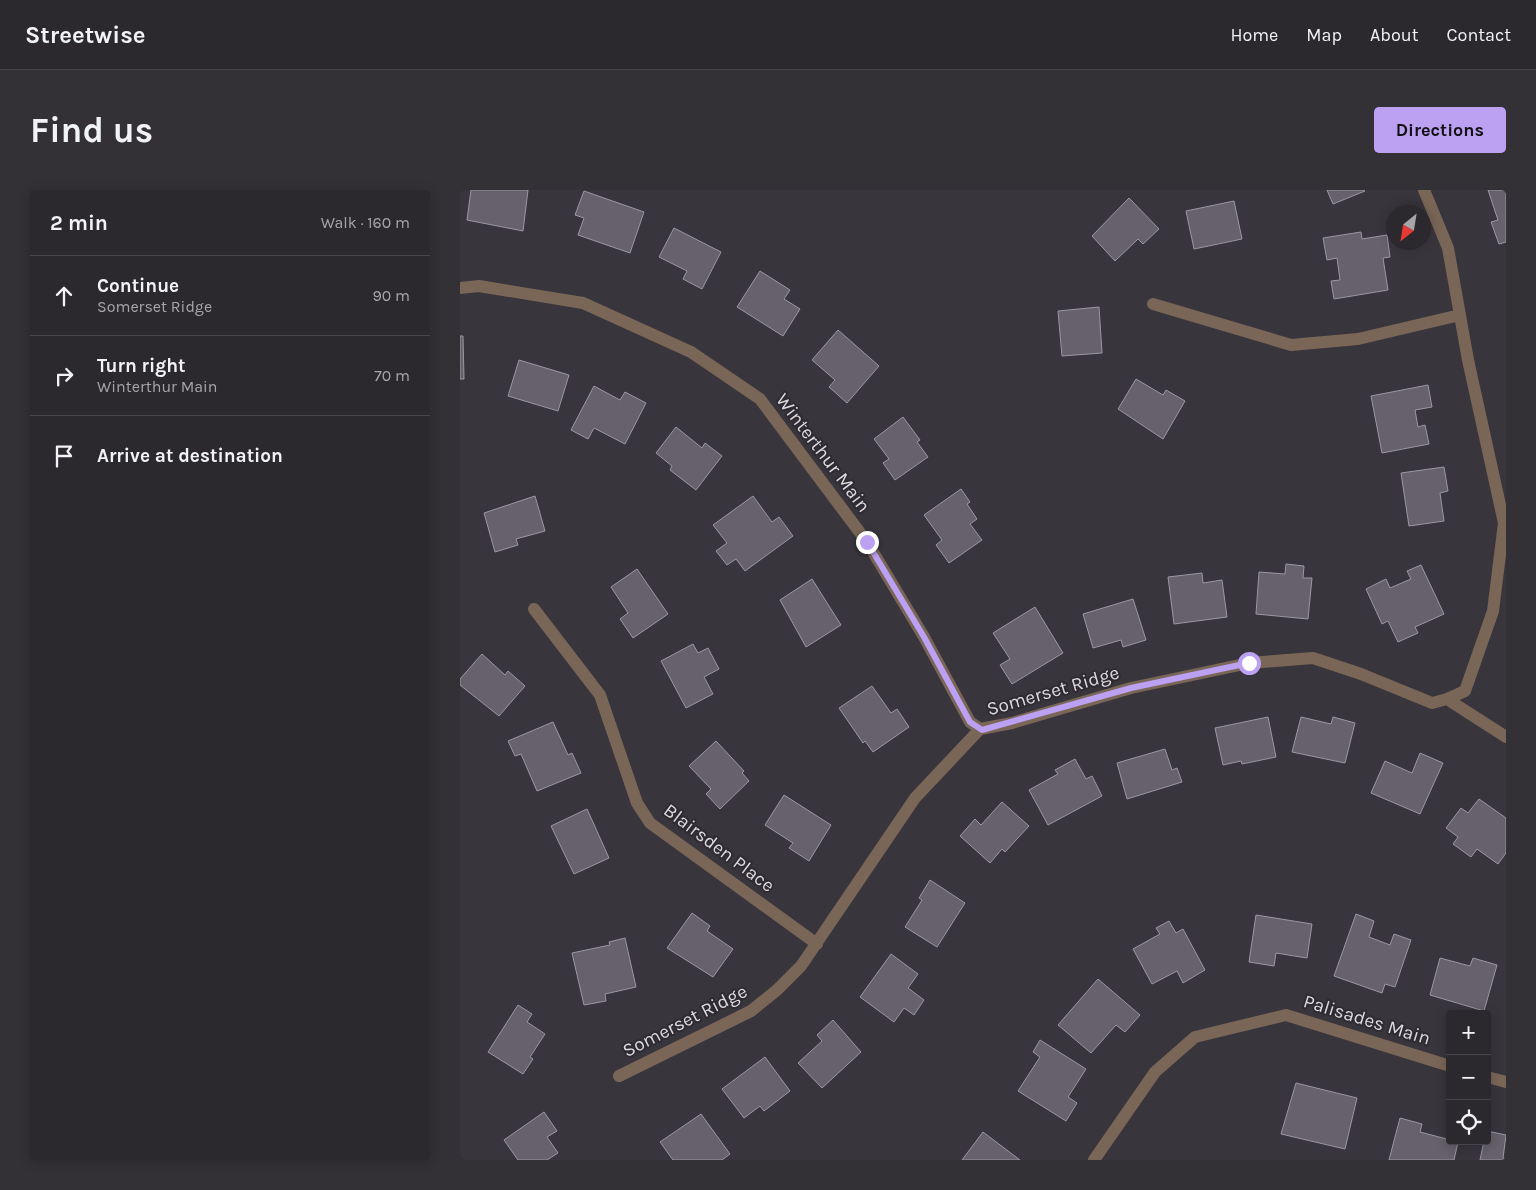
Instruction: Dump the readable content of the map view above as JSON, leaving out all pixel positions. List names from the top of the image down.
{
  "streets": {
    "street": [
      "Winterthur Main",
      "Somerset Ridge",
      "Blairsden Place",
      "Palisades Main"
    ]
  },
  "crossings": [
    ["Winterthur Main", "Somerset Ridge"],
    ["Somerset Ridge", "Blairsden Place"]
  ],
  "north": "bottom left",
  "page": {
    "header": "Streetwise",
    "nav": [
      "Home",
      "Map",
      "About",
      "Contact"
    ],
    "buttons": "Directions",
    "title": "Find us",
    "heading": ["2 min", "Walk · 160 m"],
    "list": [
      ["Continue", "Somerset Ridge", "90 m"],
      ["Turn right", "Winterthur Main", "70 m"],
      "Arrive at destination"
    ],
    "map_buttons": ["+", "−"]
  }
}
